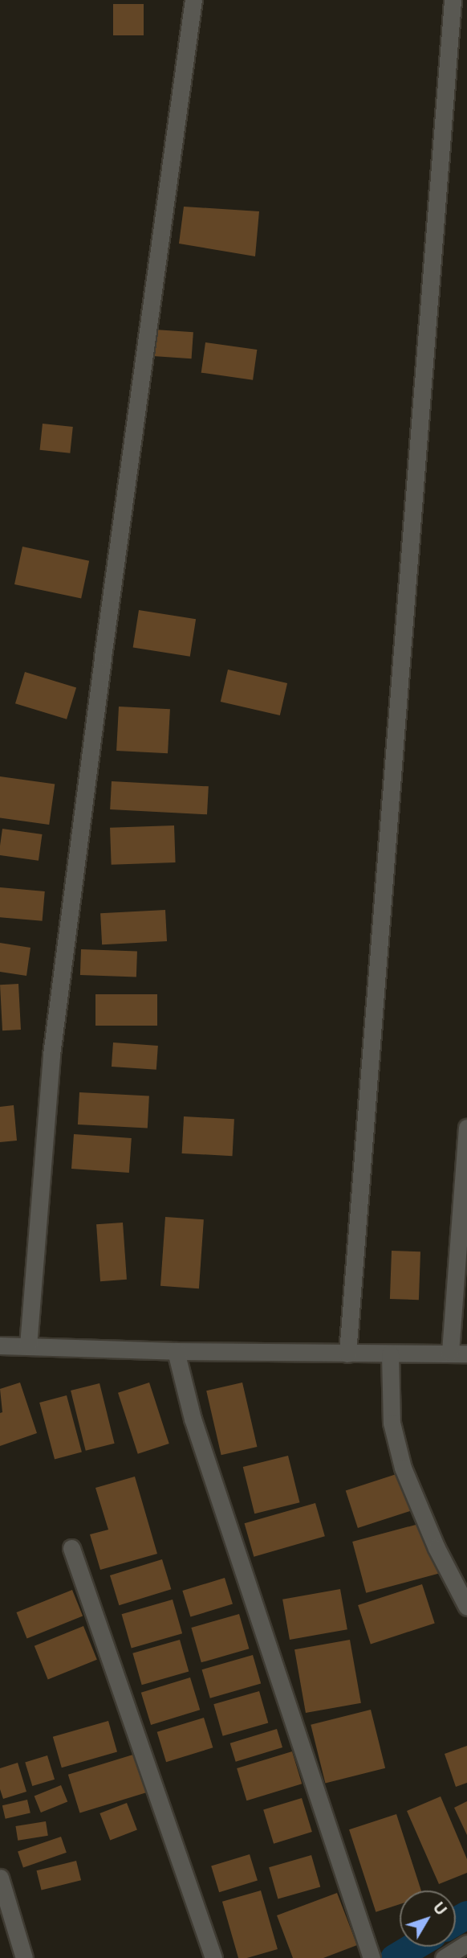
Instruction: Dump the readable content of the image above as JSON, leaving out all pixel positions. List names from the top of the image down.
{
  "north": "top right"
}
